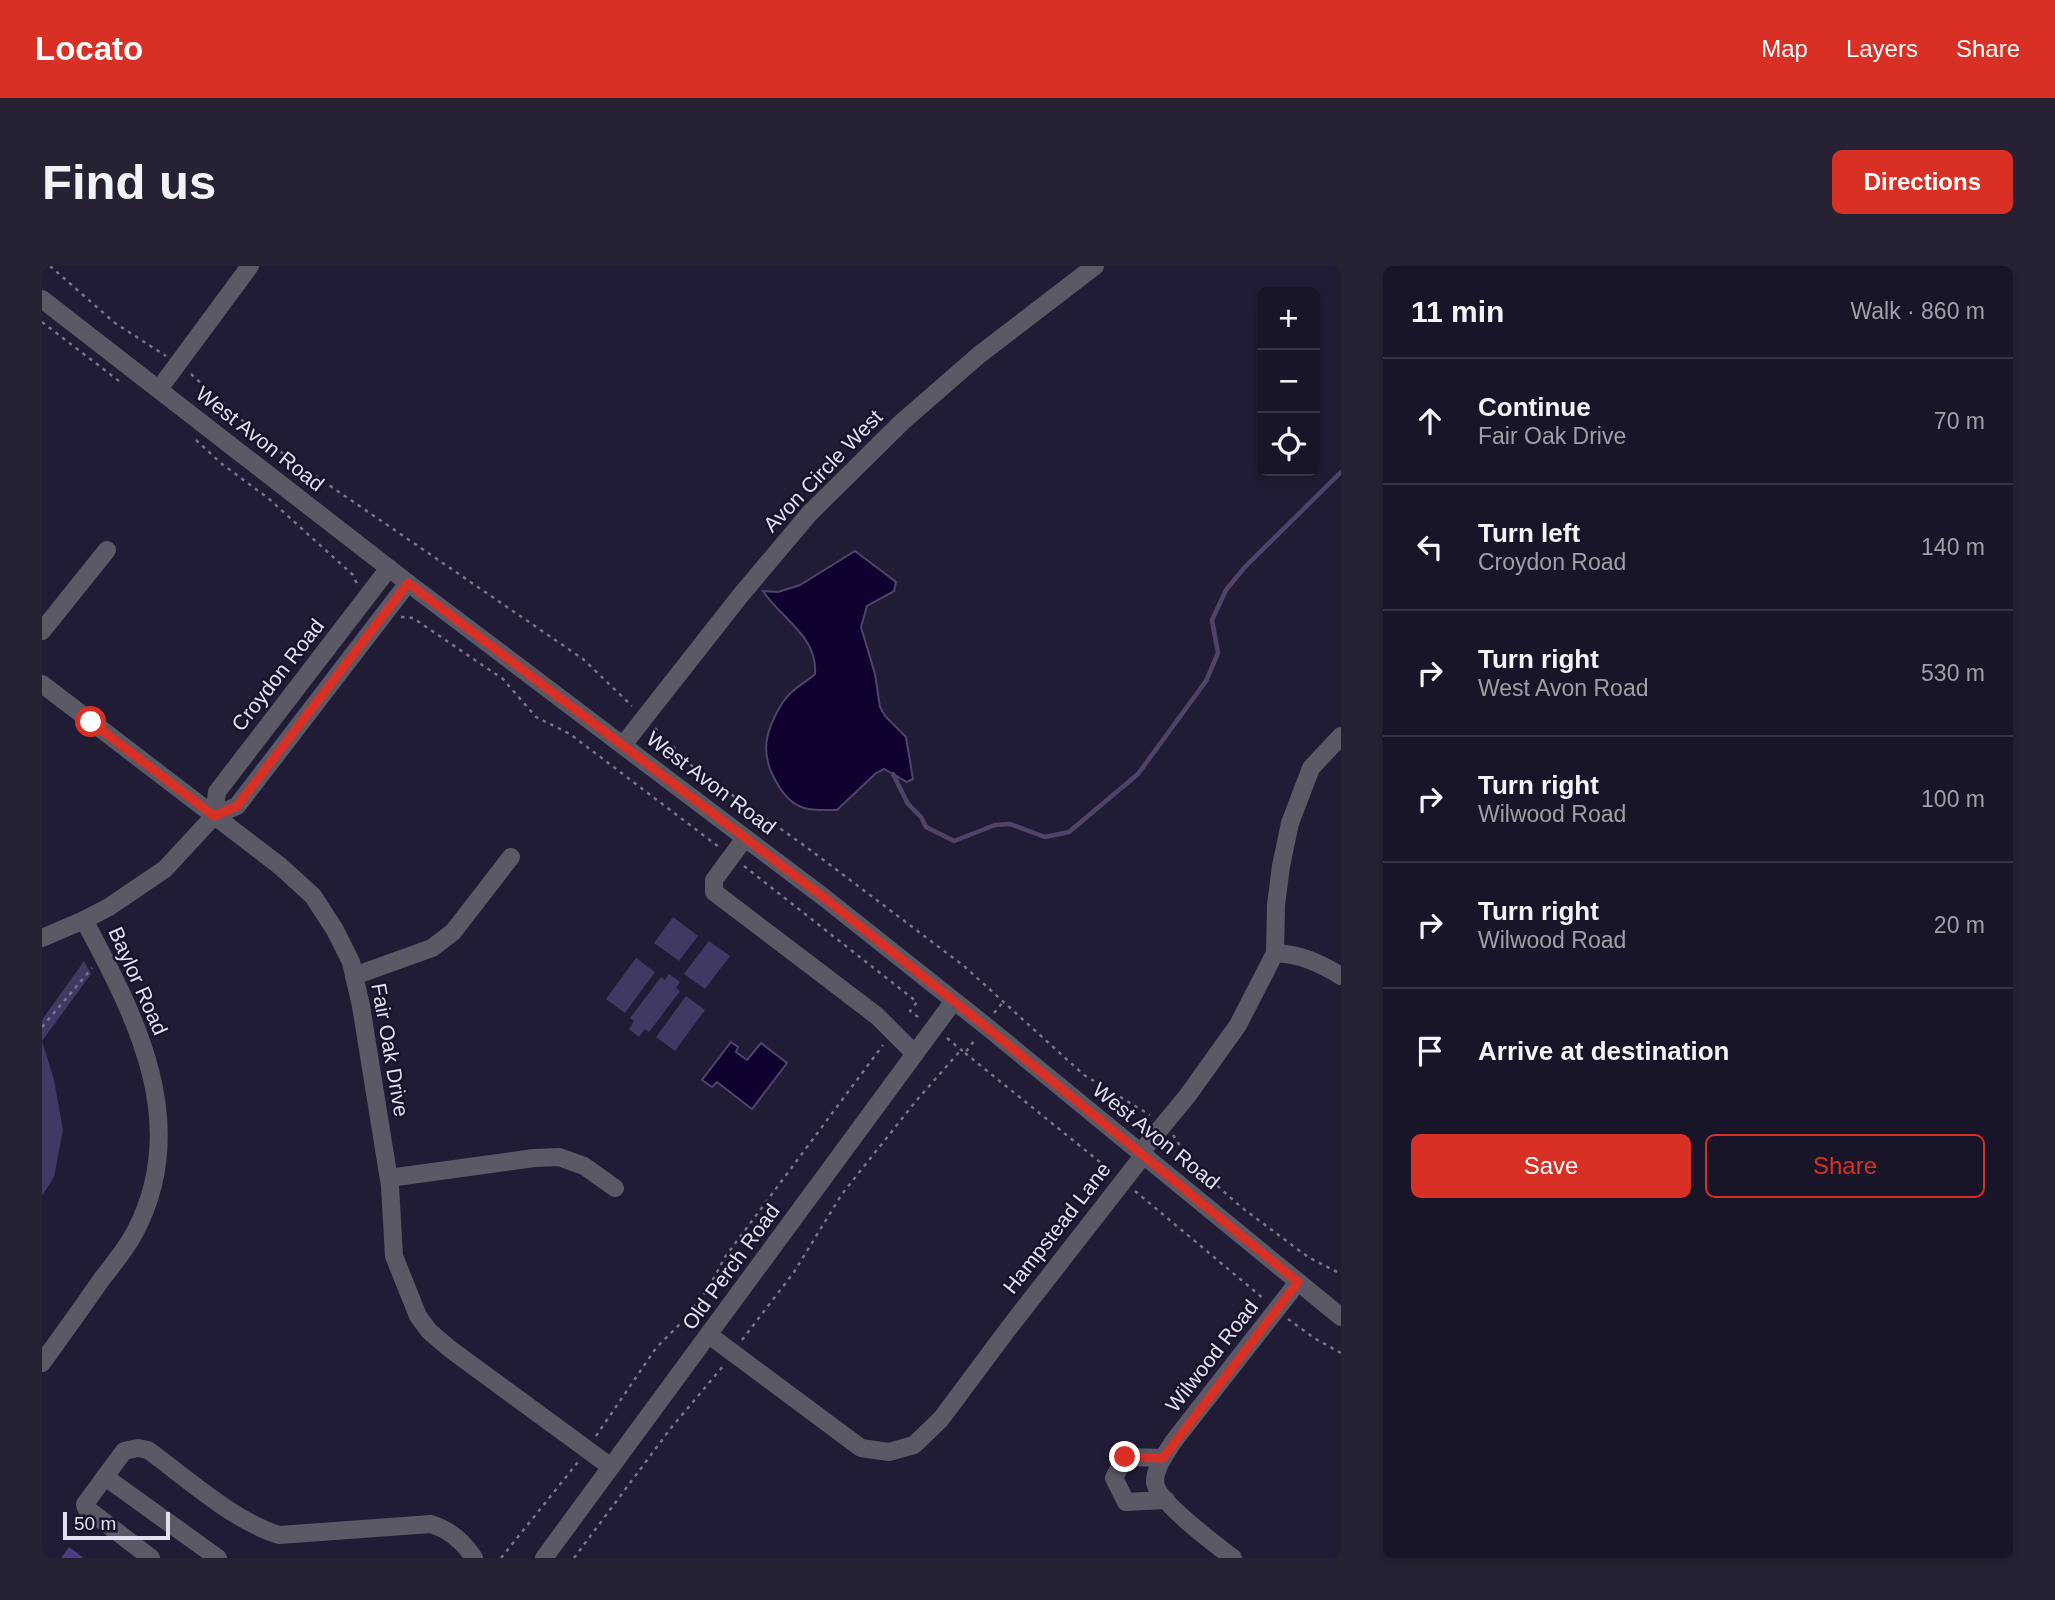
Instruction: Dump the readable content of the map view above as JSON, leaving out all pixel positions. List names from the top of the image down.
{
  "streets": {
    "street": [
      "West Avon Road",
      "Avon Circle West",
      "Croydon Road",
      "Baylor Road",
      "Fair Oak Drive",
      "Hampstead Lane",
      "Old Perch Road",
      "Wilwood Road"
    ]
  },
  "crossings": [
    ["West Avon Road", "Avon Circle West"],
    ["West Avon Road", "Croydon Road"],
    ["West Avon Road", "Hampstead Lane"],
    ["West Avon Road", "Old Perch Road"],
    ["West Avon Road", "Wilwood Road"],
    ["Croydon Road", "Baylor Road"],
    ["Croydon Road", "Fair Oak Drive"],
    ["Fair Oak Drive", "Old Perch Road"],
    ["Hampstead Lane", "Old Perch Road"]
  ],
  "scale_bar": "50 m",
  "page": {
    "header": "Locato",
    "nav": ["Map", "Layers", "Share"],
    "buttons": [
      "Directions",
      ["Save", "Share"]
    ],
    "title": "Find us",
    "heading": ["11 min", "Walk · 860 m"],
    "map_buttons": ["+", "−"],
    "list": [
      ["Continue", "Fair Oak Drive", "70 m"],
      ["Turn left", "Croydon Road", "140 m"],
      ["Turn right", "West Avon Road", "530 m"],
      ["Turn right", "Wilwood Road", "100 m"],
      ["Turn right", "Wilwood Road", "20 m"],
      "Arrive at destination"
    ],
    "scale": "50 m"
  }
}
